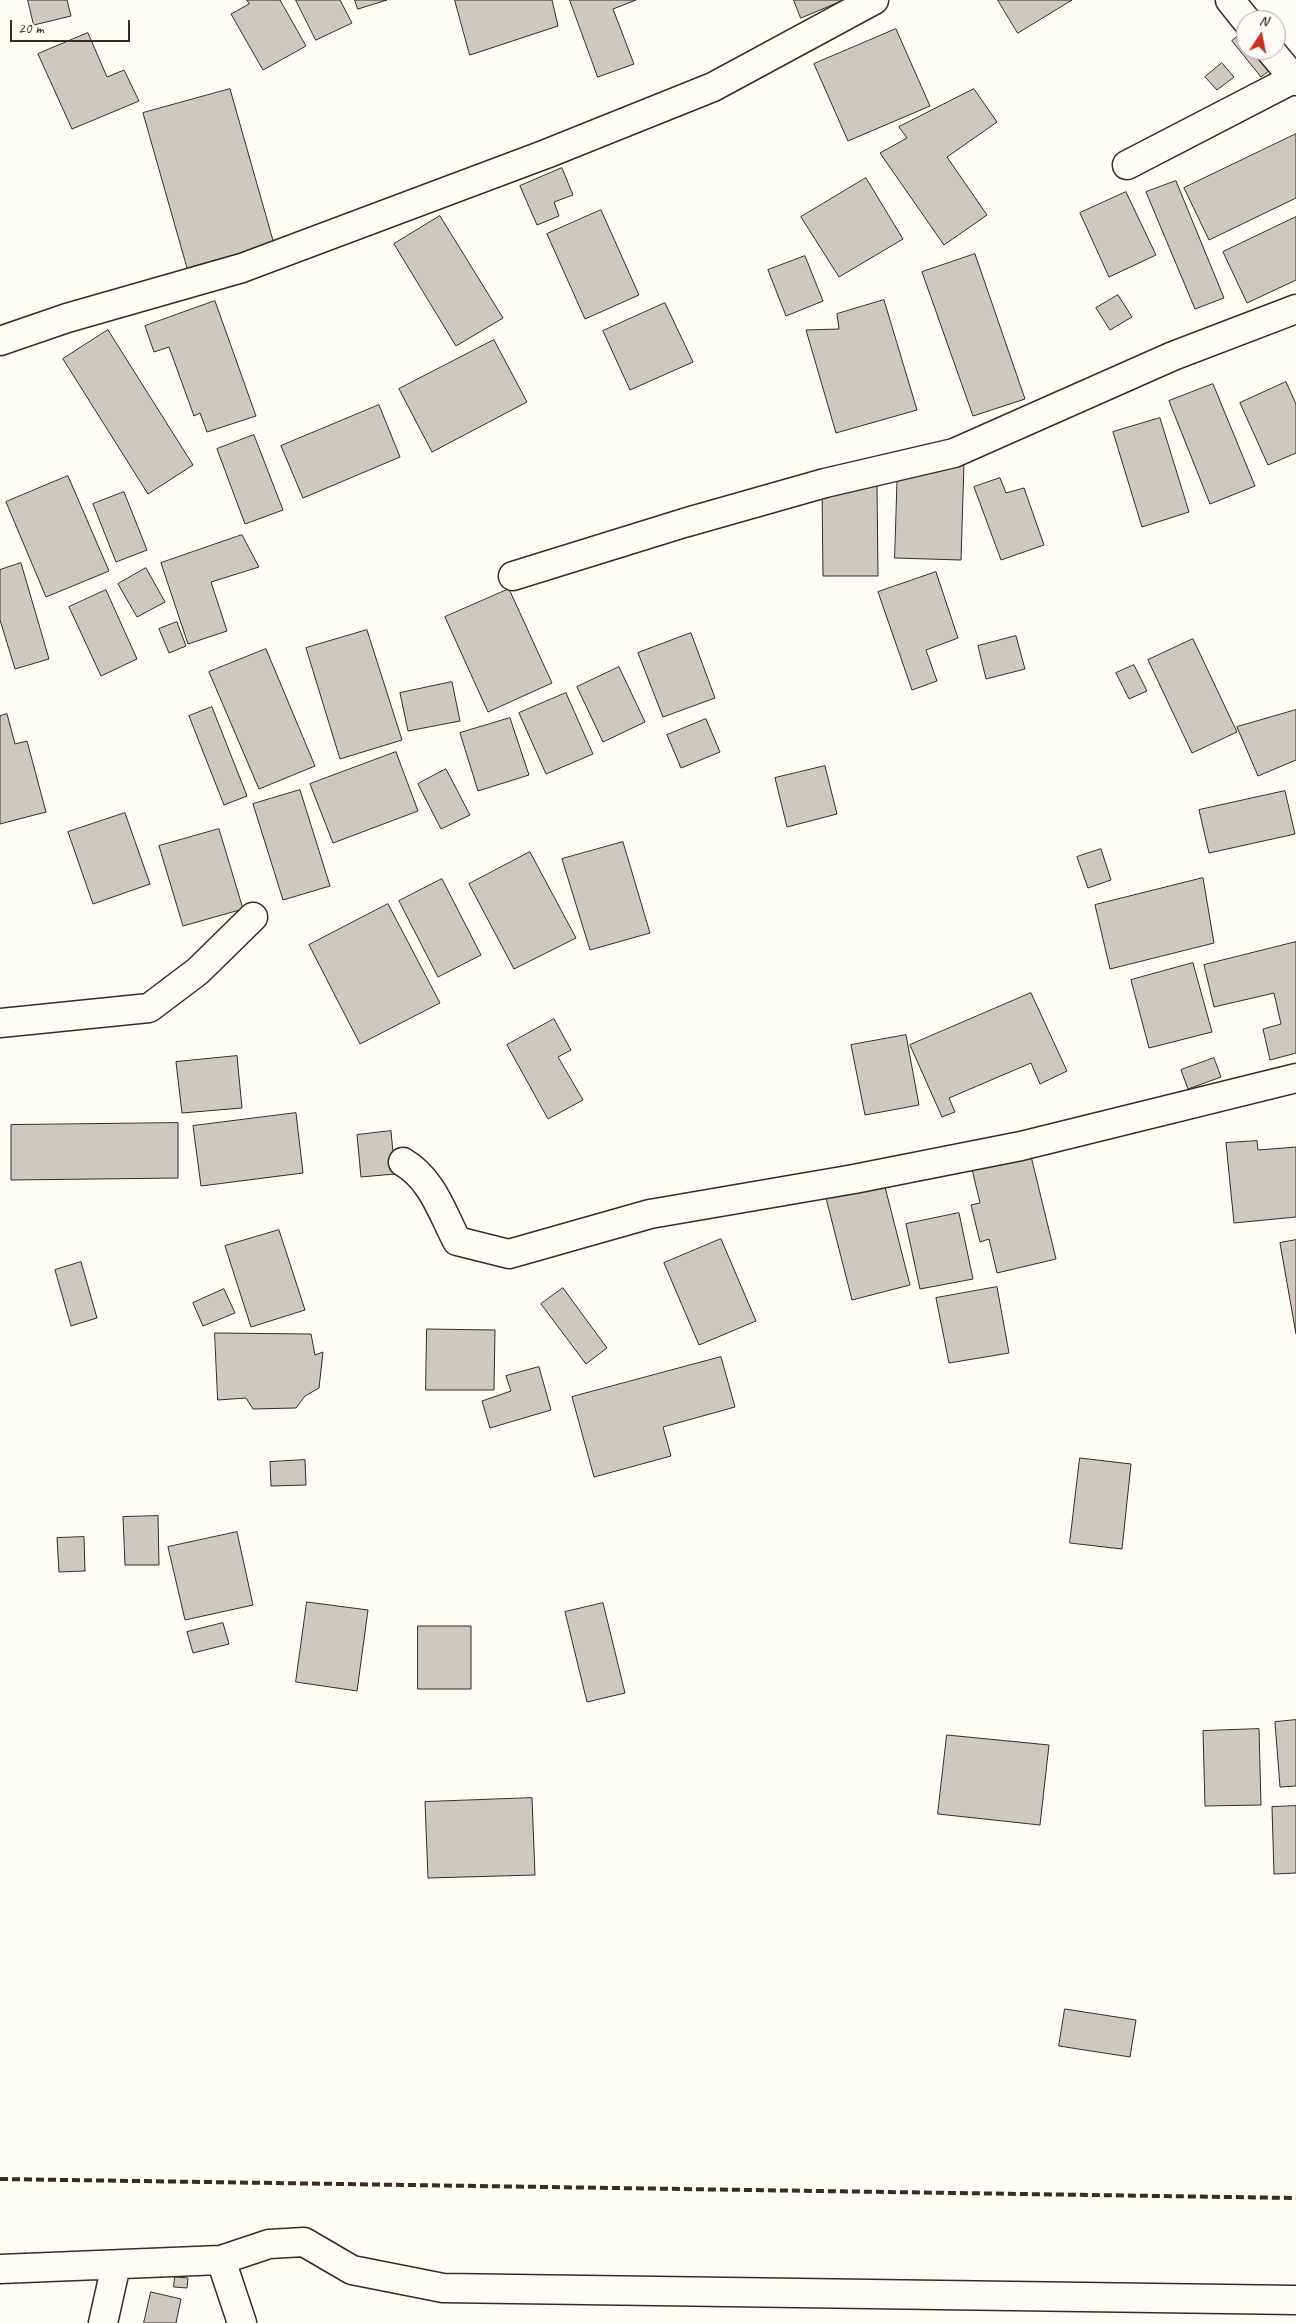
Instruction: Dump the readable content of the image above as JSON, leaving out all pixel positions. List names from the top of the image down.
{
  "scale_bar": "20 m",
  "north": "top"
}
